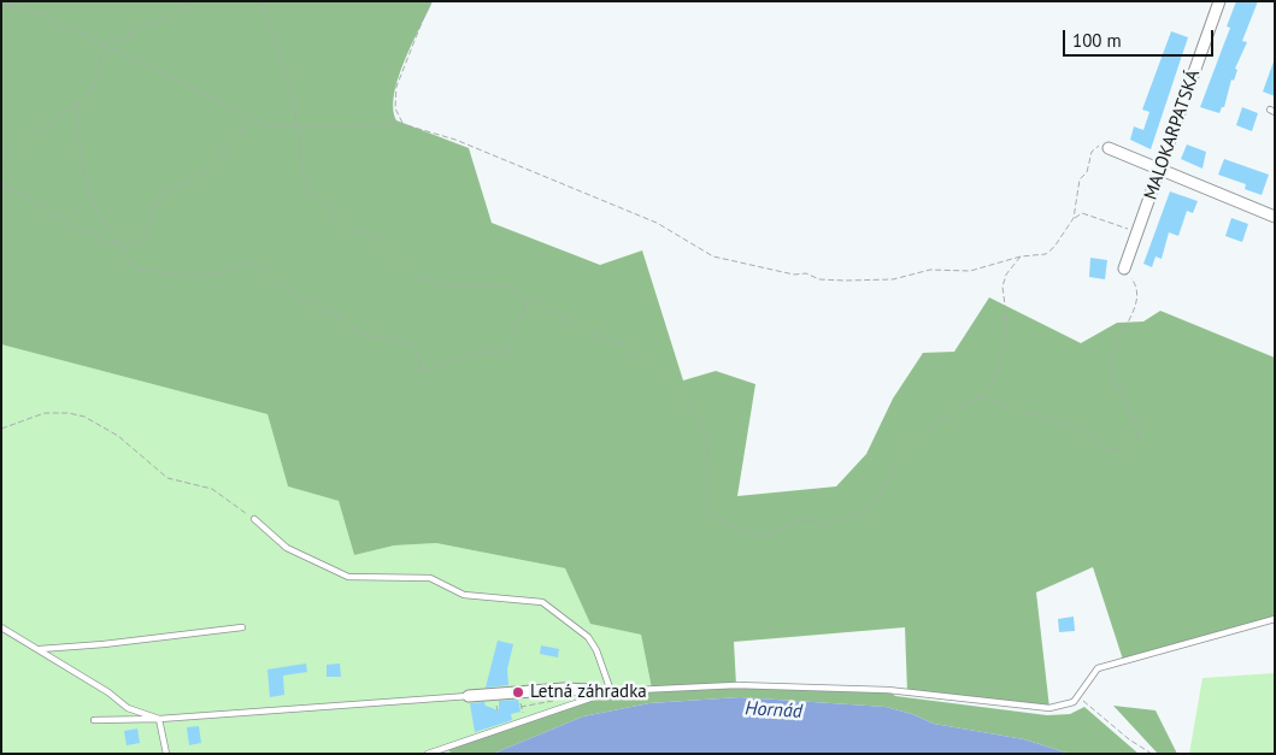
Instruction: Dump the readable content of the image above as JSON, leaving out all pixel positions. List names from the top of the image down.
{
  "streets": {
    "street": ["MALOKARPATSKÁ"]
  },
  "water": ["Hornád"],
  "places": ["Letná záhradka"],
  "scale_bar": "100 m"
}
